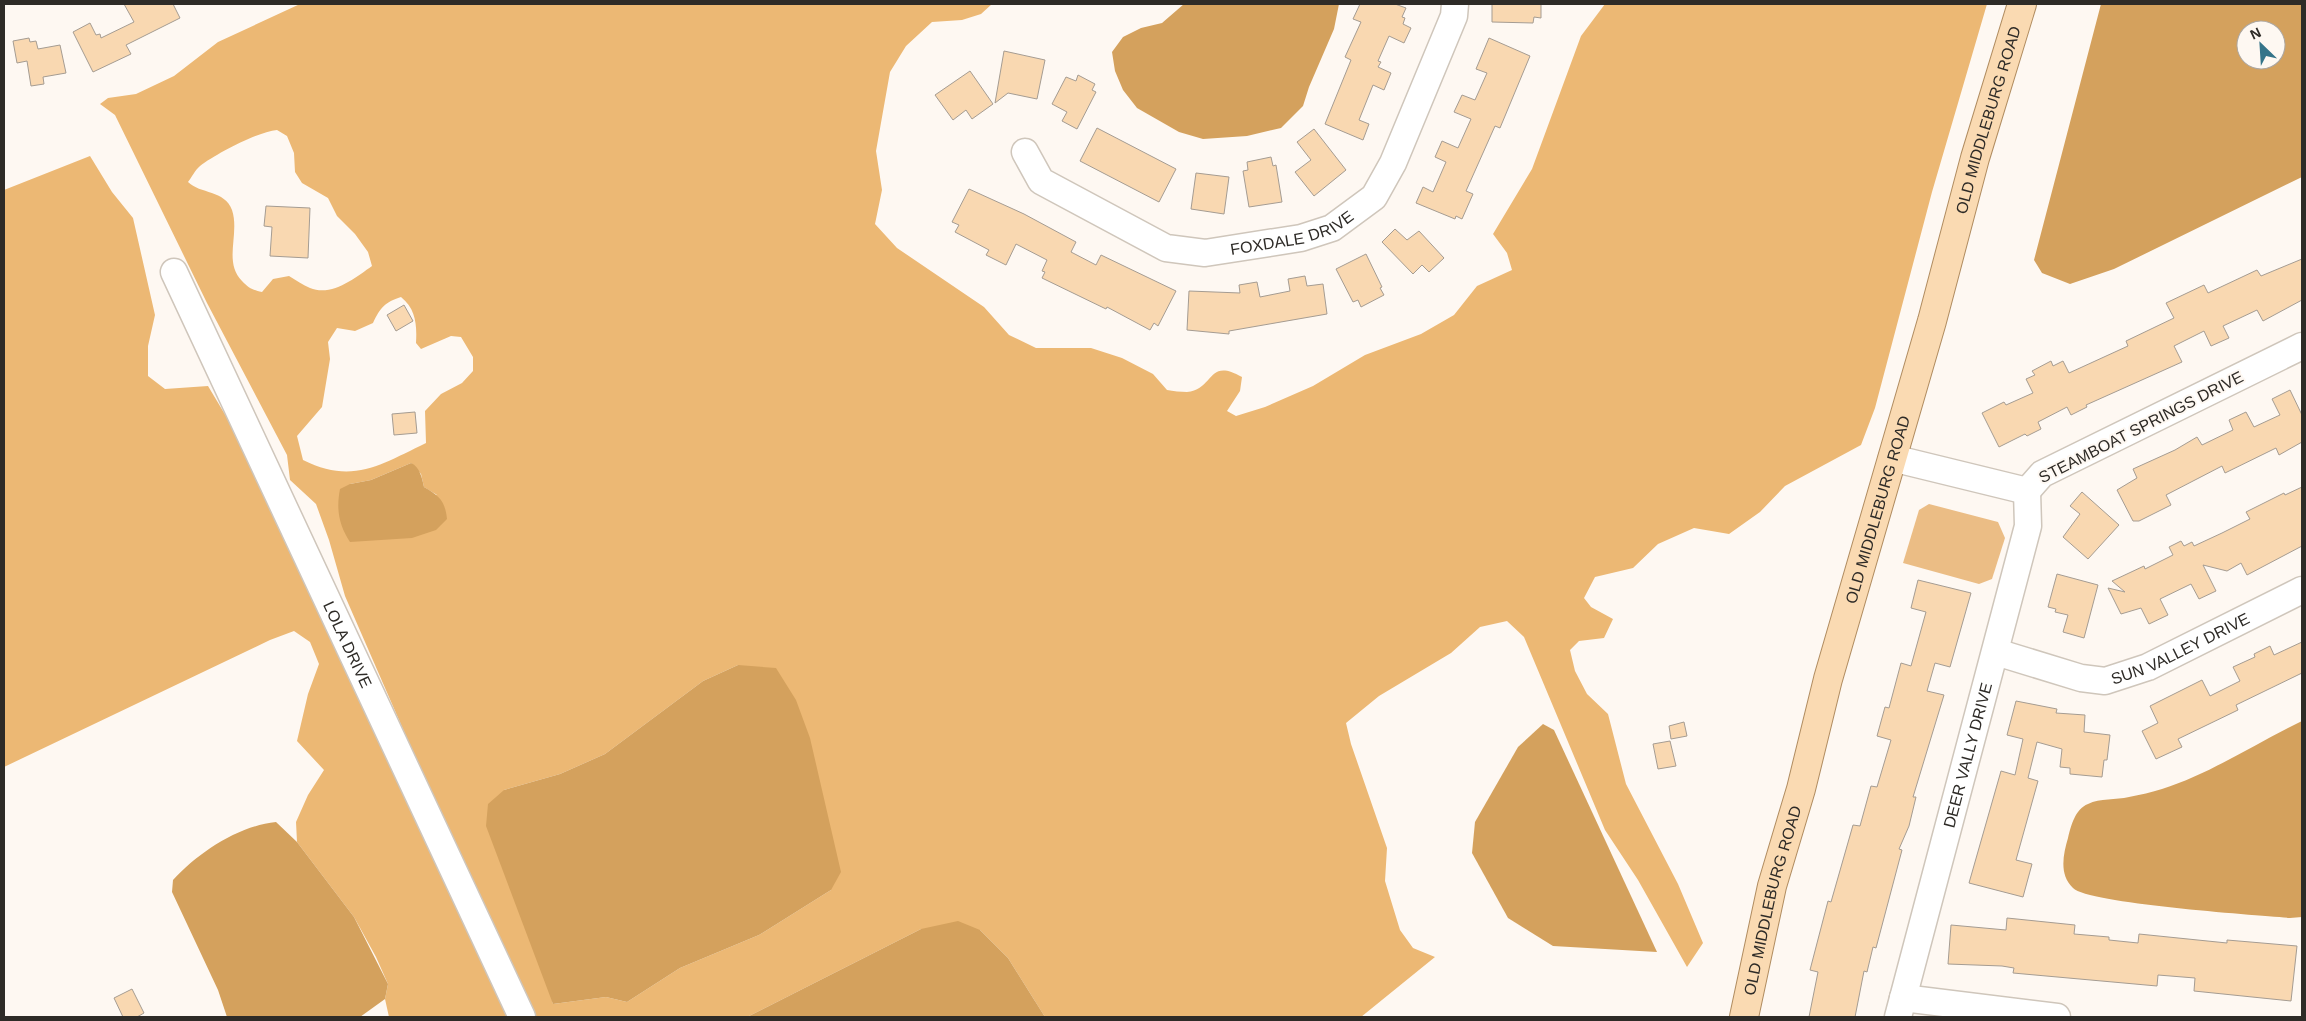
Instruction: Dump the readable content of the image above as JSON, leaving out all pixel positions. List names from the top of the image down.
{
  "streets": {
    "main road": ["OLD MIDDLEBURG ROAD"],
    "street": [
      "FOXDALE DRIVE",
      "STEAMBOAT SPRINGS DRIVE",
      "LOLA DRIVE",
      "SUN VALLEY DRIVE",
      "DEER VALLY DRIVE"
    ]
  },
  "crossings": [
    ["OLD MIDDLEBURG ROAD", "STEAMBOAT SPRINGS DRIVE"],
    ["STEAMBOAT SPRINGS DRIVE", "DEER VALLY DRIVE"],
    ["SUN VALLEY DRIVE", "DEER VALLY DRIVE"]
  ],
  "north": "top left"
}
